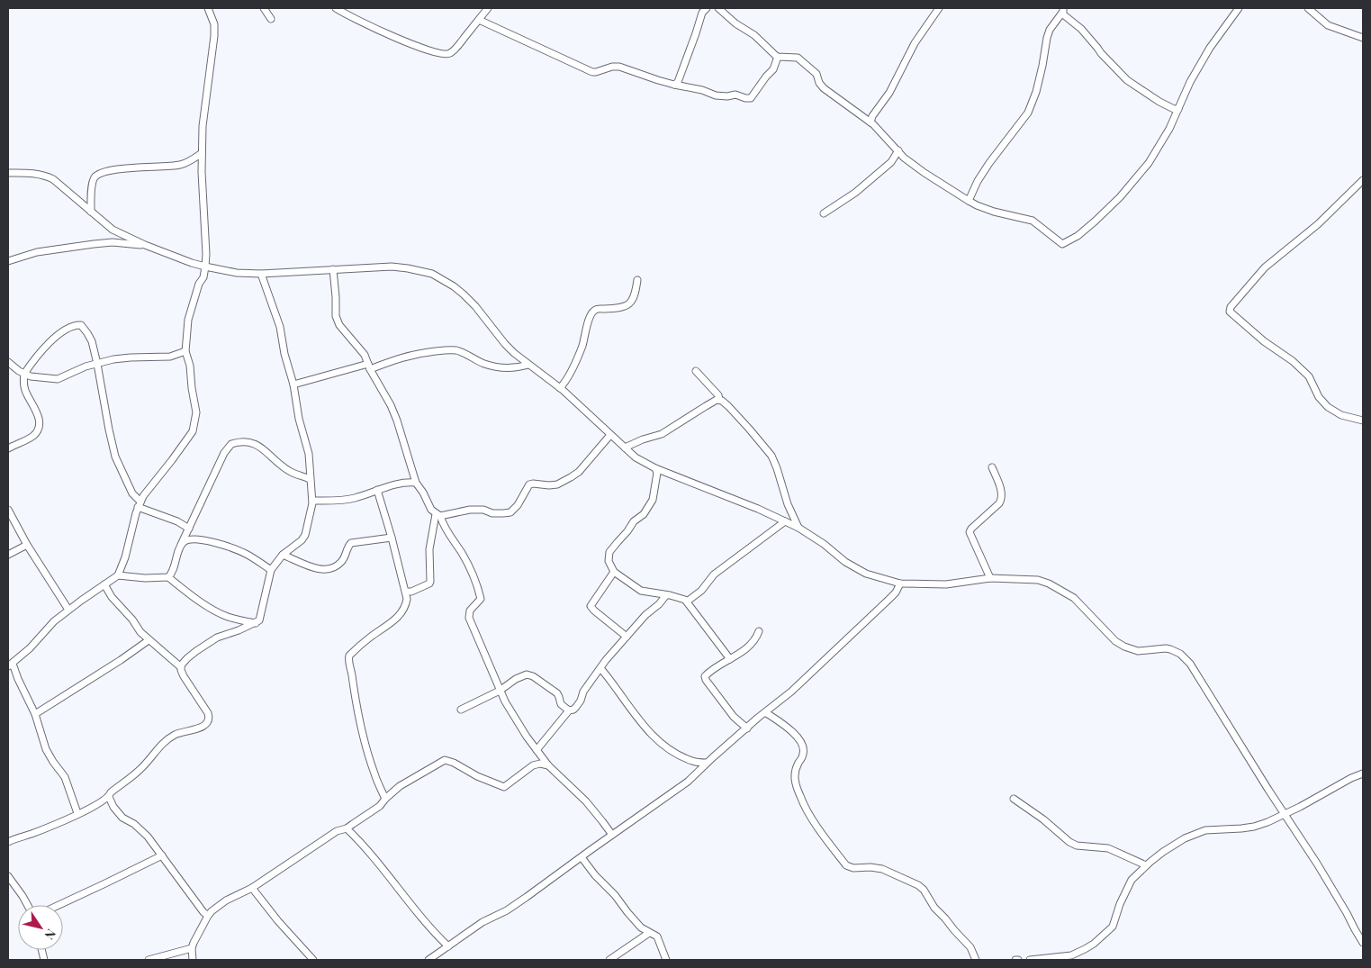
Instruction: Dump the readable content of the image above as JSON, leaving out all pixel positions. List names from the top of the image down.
{
  "north": "bottom right"
}
